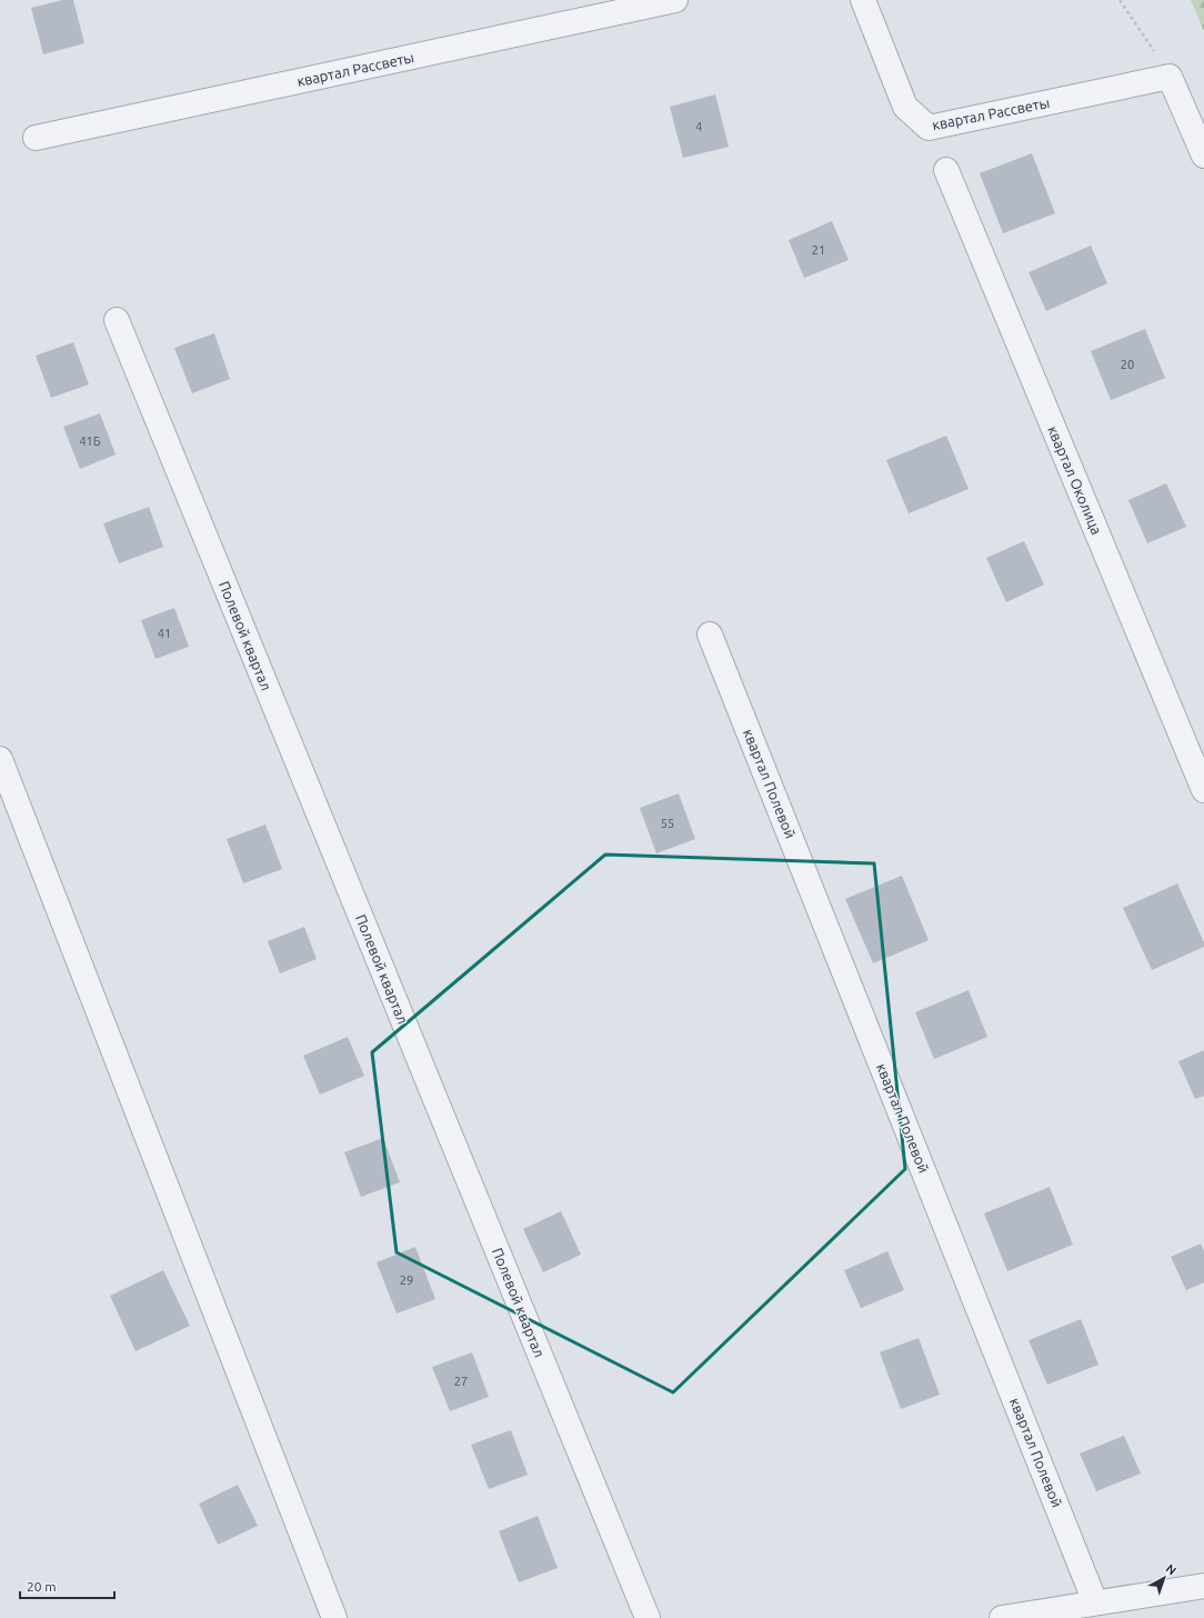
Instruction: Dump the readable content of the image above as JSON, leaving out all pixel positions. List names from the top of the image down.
{
  "streets": {
    "street": [
      "квартал Рассветы",
      "квартал Околица",
      "Полевой квартал",
      "квартал Полевой"
    ]
  },
  "house_numbers": [
    "4",
    "21",
    "20",
    "41Б",
    "41",
    "55",
    "29",
    "27"
  ],
  "scale_bar": "20 m",
  "north": "top right"
}
